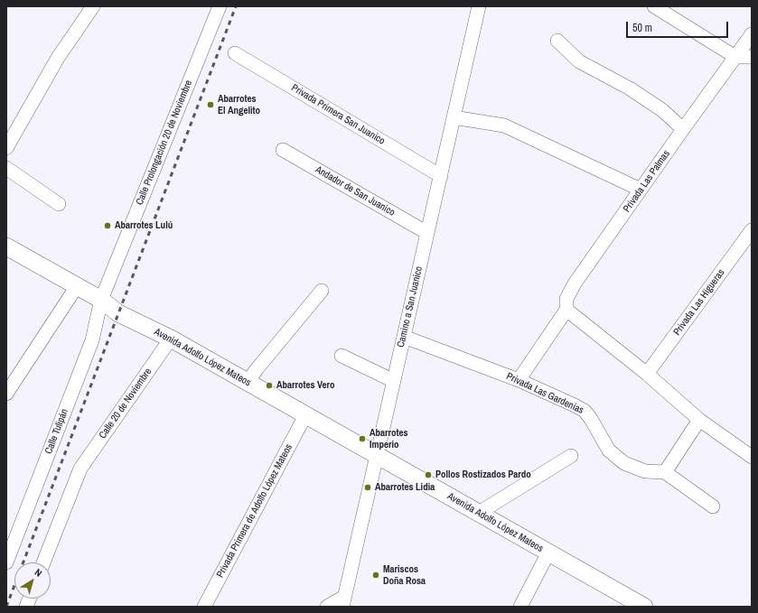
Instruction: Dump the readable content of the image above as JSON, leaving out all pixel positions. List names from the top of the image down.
{
  "streets": {
    "street": [
      "Privada Primera San Juanico",
      "Calle Prolongación 20 de Noviembre",
      "Privada Las Palmas",
      "Andador de San Juanico",
      "Privada Las Higueras",
      "Camino a San Juanico",
      "Avenida Adolfo López Mateos",
      "Privada Las Gardenias",
      "Calle 20 de Noviembre",
      "Calle Tulipán",
      "Privada Primera de Adolfo López Mateos"
    ]
  },
  "crossings": [
    ["Privada Primera San Juanico", "Camino a San Juanico"],
    ["Calle Prolongación 20 de Noviembre", "Avenida Adolfo López Mateos"],
    ["Calle Prolongación 20 de Noviembre", "Calle Tulipán"],
    ["Andador de San Juanico", "Camino a San Juanico"],
    ["Camino a San Juanico", "Avenida Adolfo López Mateos"],
    ["Camino a San Juanico", "Privada Las Gardenias"],
    ["Avenida Adolfo López Mateos", "Calle 20 de Noviembre"],
    ["Avenida Adolfo López Mateos", "Calle Tulipán"],
    ["Avenida Adolfo López Mateos", "Privada Primera de Adolfo López Mateos"]
  ],
  "places": [
    "Abarrotes El Angelito",
    "Abarrotes Lulú",
    "Abarrotes Vero",
    "Abarrotes Imperio",
    "Pollos Rostizados Pardo",
    "Abarrotes Lidia",
    "Mariscos Doña Rosa"
  ],
  "scale_bar": "50 m",
  "north": "top right"
}
